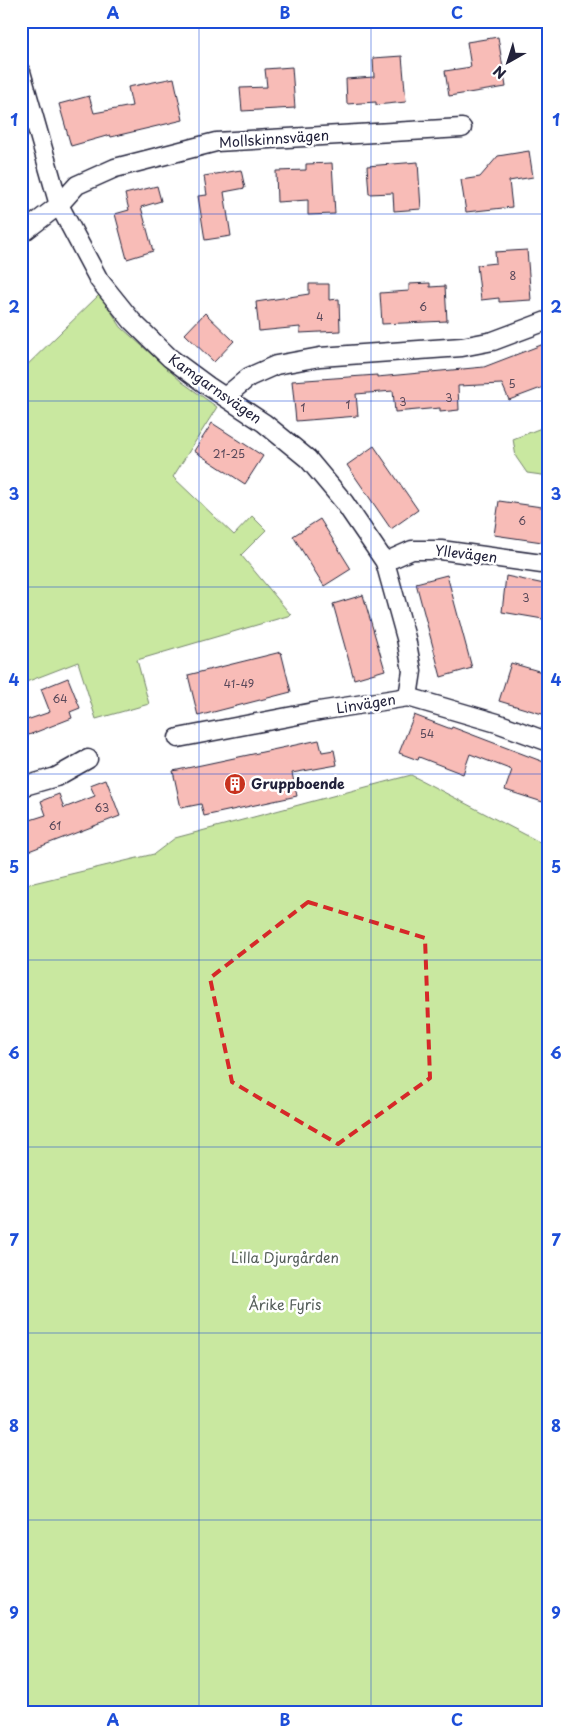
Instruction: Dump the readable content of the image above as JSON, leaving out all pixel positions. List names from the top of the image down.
{
  "streets": {
    "street": [
      "Mollskinnsvägen",
      "Kamgarnsvägen",
      "Yllevägen",
      "Linvägen"
    ]
  },
  "crossings": [
    ["Mollskinnsvägen", "Kamgarnsvägen"],
    ["Kamgarnsvägen", "Yllevägen"],
    ["Kamgarnsvägen", "Linvägen"]
  ],
  "parks": ["Lilla Djurgården", "Årike Fyris"],
  "places": {
    "building": ["Gruppboende"]
  },
  "house_numbers": [
    "8",
    "6",
    "4",
    "5",
    "3",
    "3",
    "1",
    "1",
    "21-25",
    "6",
    "3",
    "41-49",
    "64",
    "54",
    "63",
    "61"
  ],
  "north": "bottom left",
  "grid": {
    "columns": ["A", "B", "C"],
    "rows": [
      "1",
      "2",
      "3",
      "4",
      "5",
      "6",
      "7",
      "8",
      "9"
    ]
  }
}
